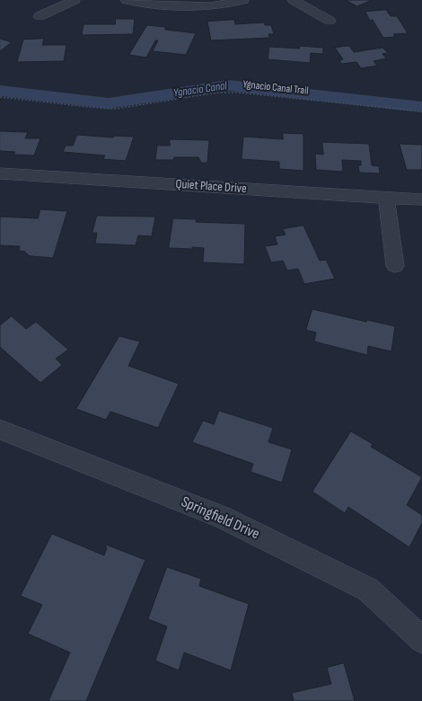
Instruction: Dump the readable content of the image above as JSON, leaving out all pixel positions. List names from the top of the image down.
{
  "streets": {
    "street": ["Quiet Place Drive", "Springfield Drive"],
    "path": ["Ygnacio Canal Trail"]
  },
  "water": ["Ygnacio Canal"]
}
